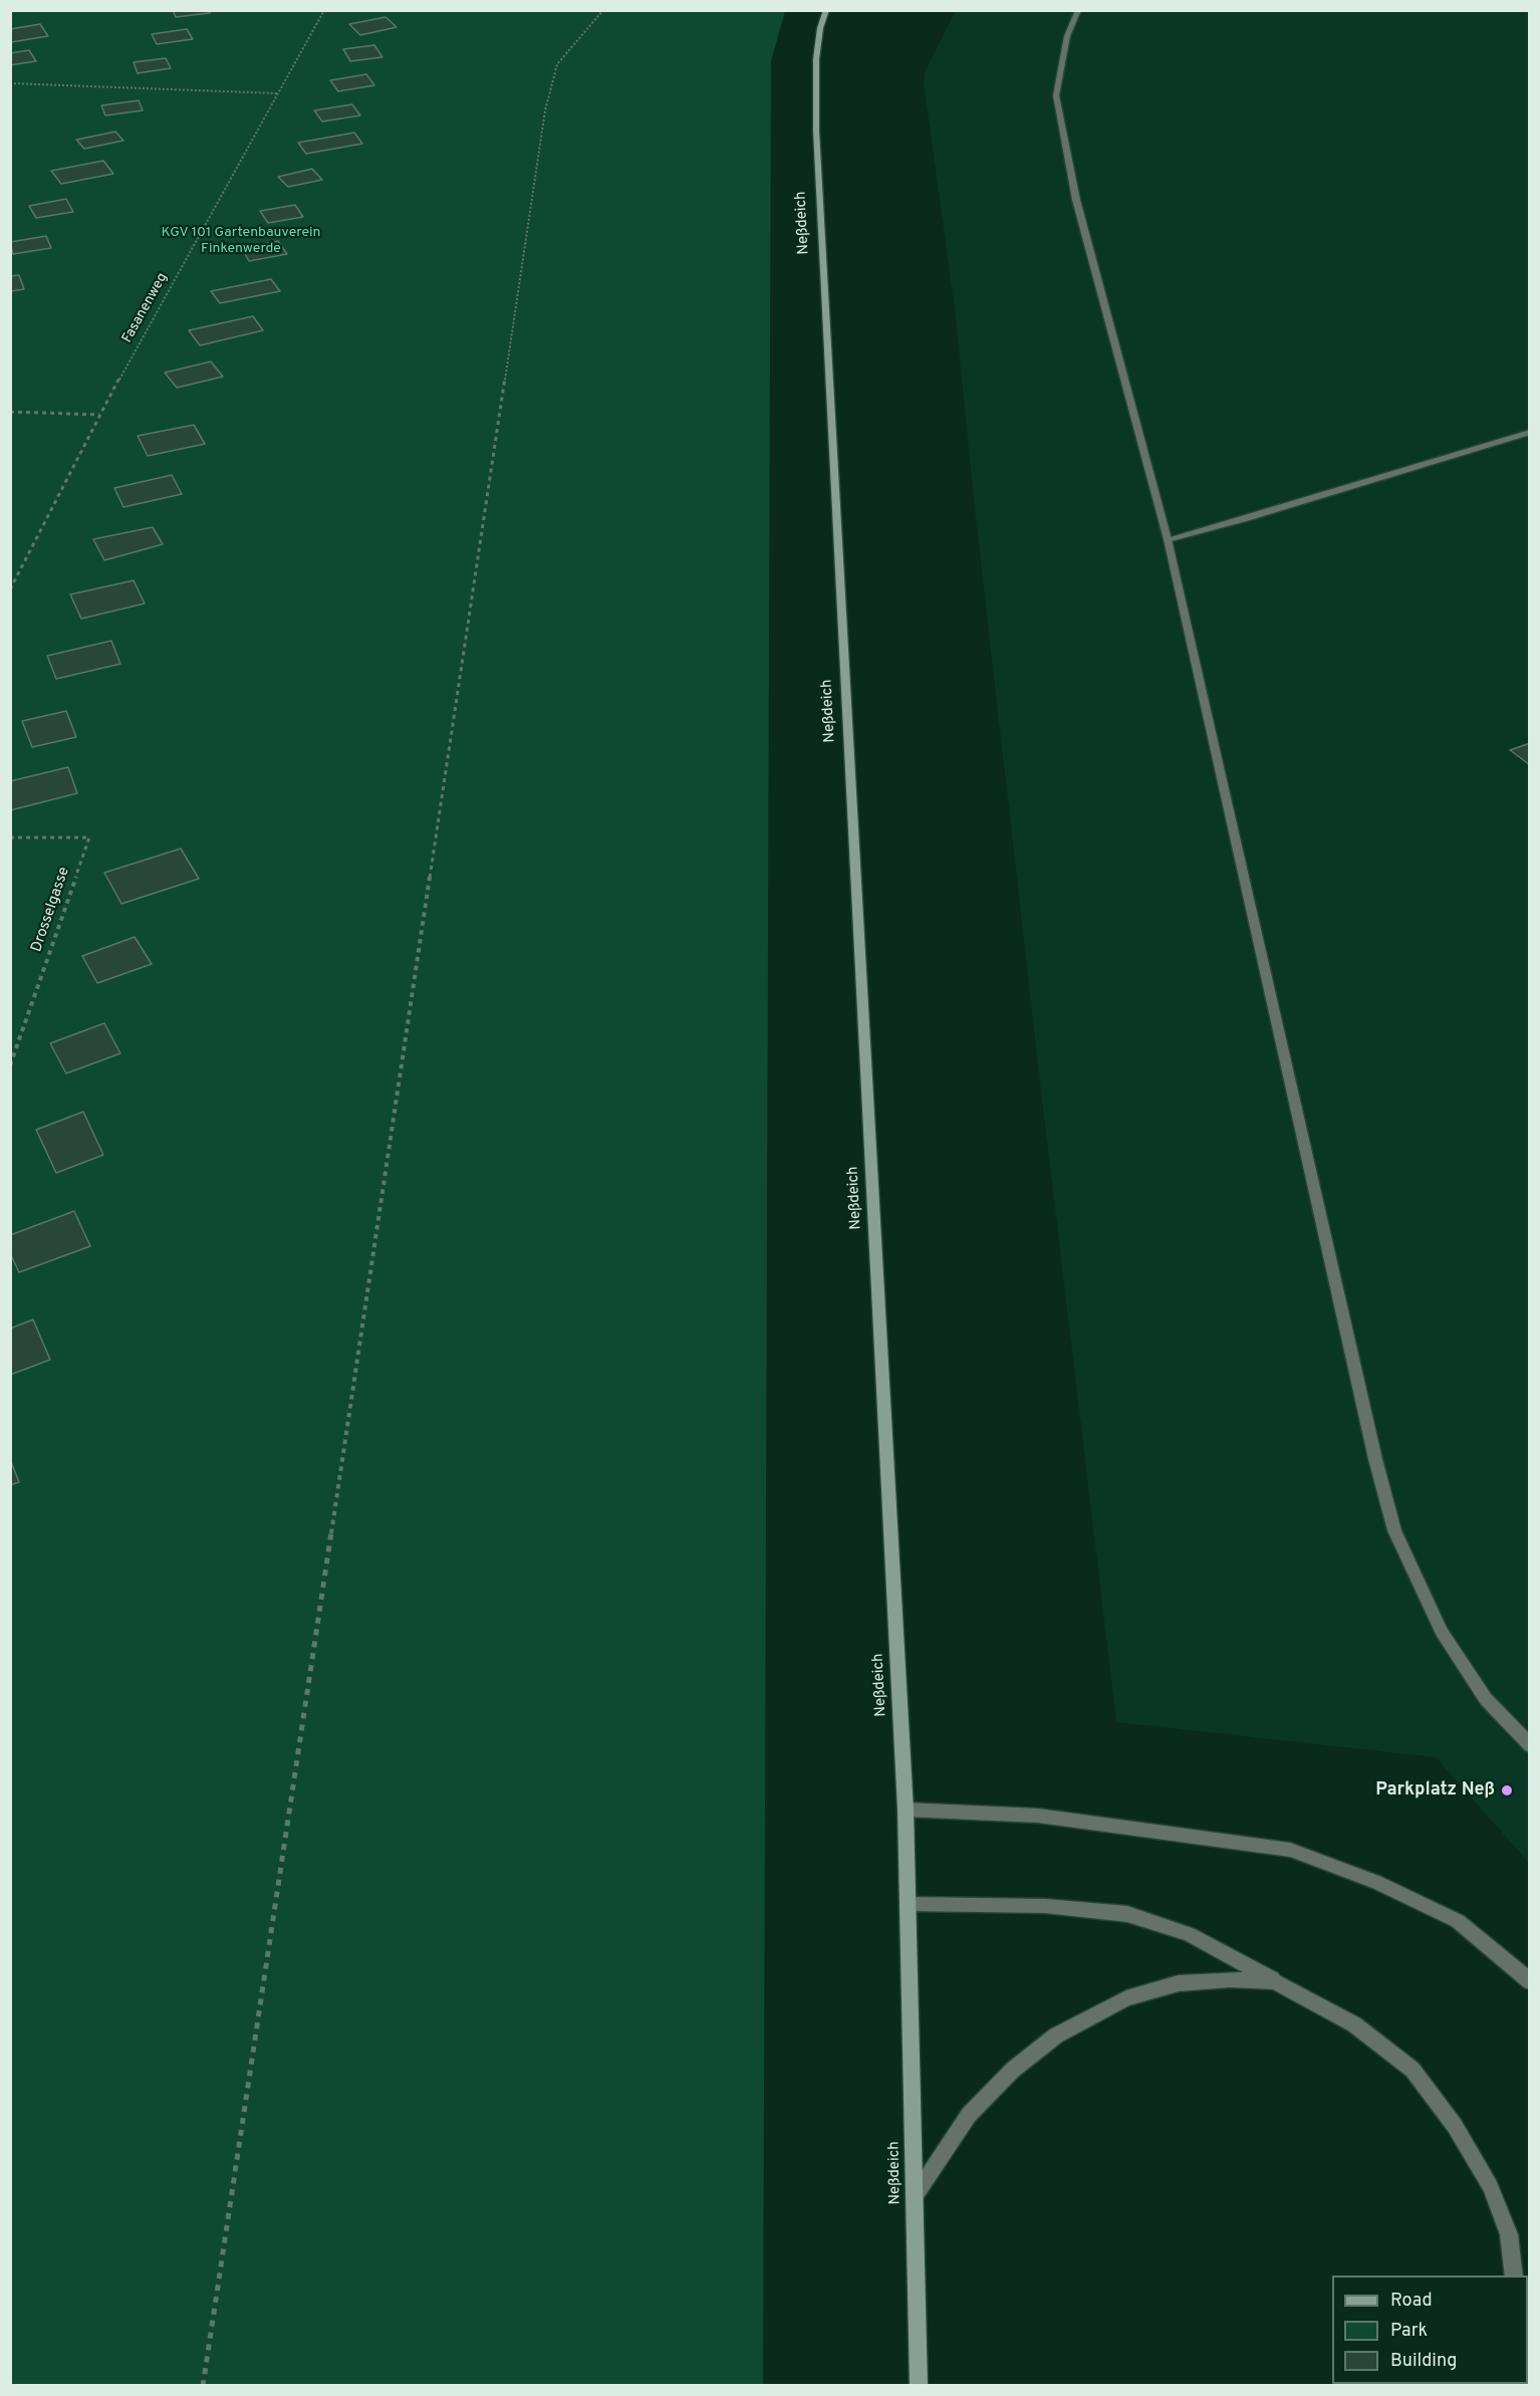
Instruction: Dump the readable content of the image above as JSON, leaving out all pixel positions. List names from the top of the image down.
{
  "streets": {
    "street": ["Neßdeich"],
    "path": ["Fasanenweg", "Drosselgasse"]
  },
  "parks": ["KGV 101 Gartenbauverein Finkenwerde"],
  "places": ["Parkplatz Neß"],
  "legend": ["Road", "Park", "Building"]
}
